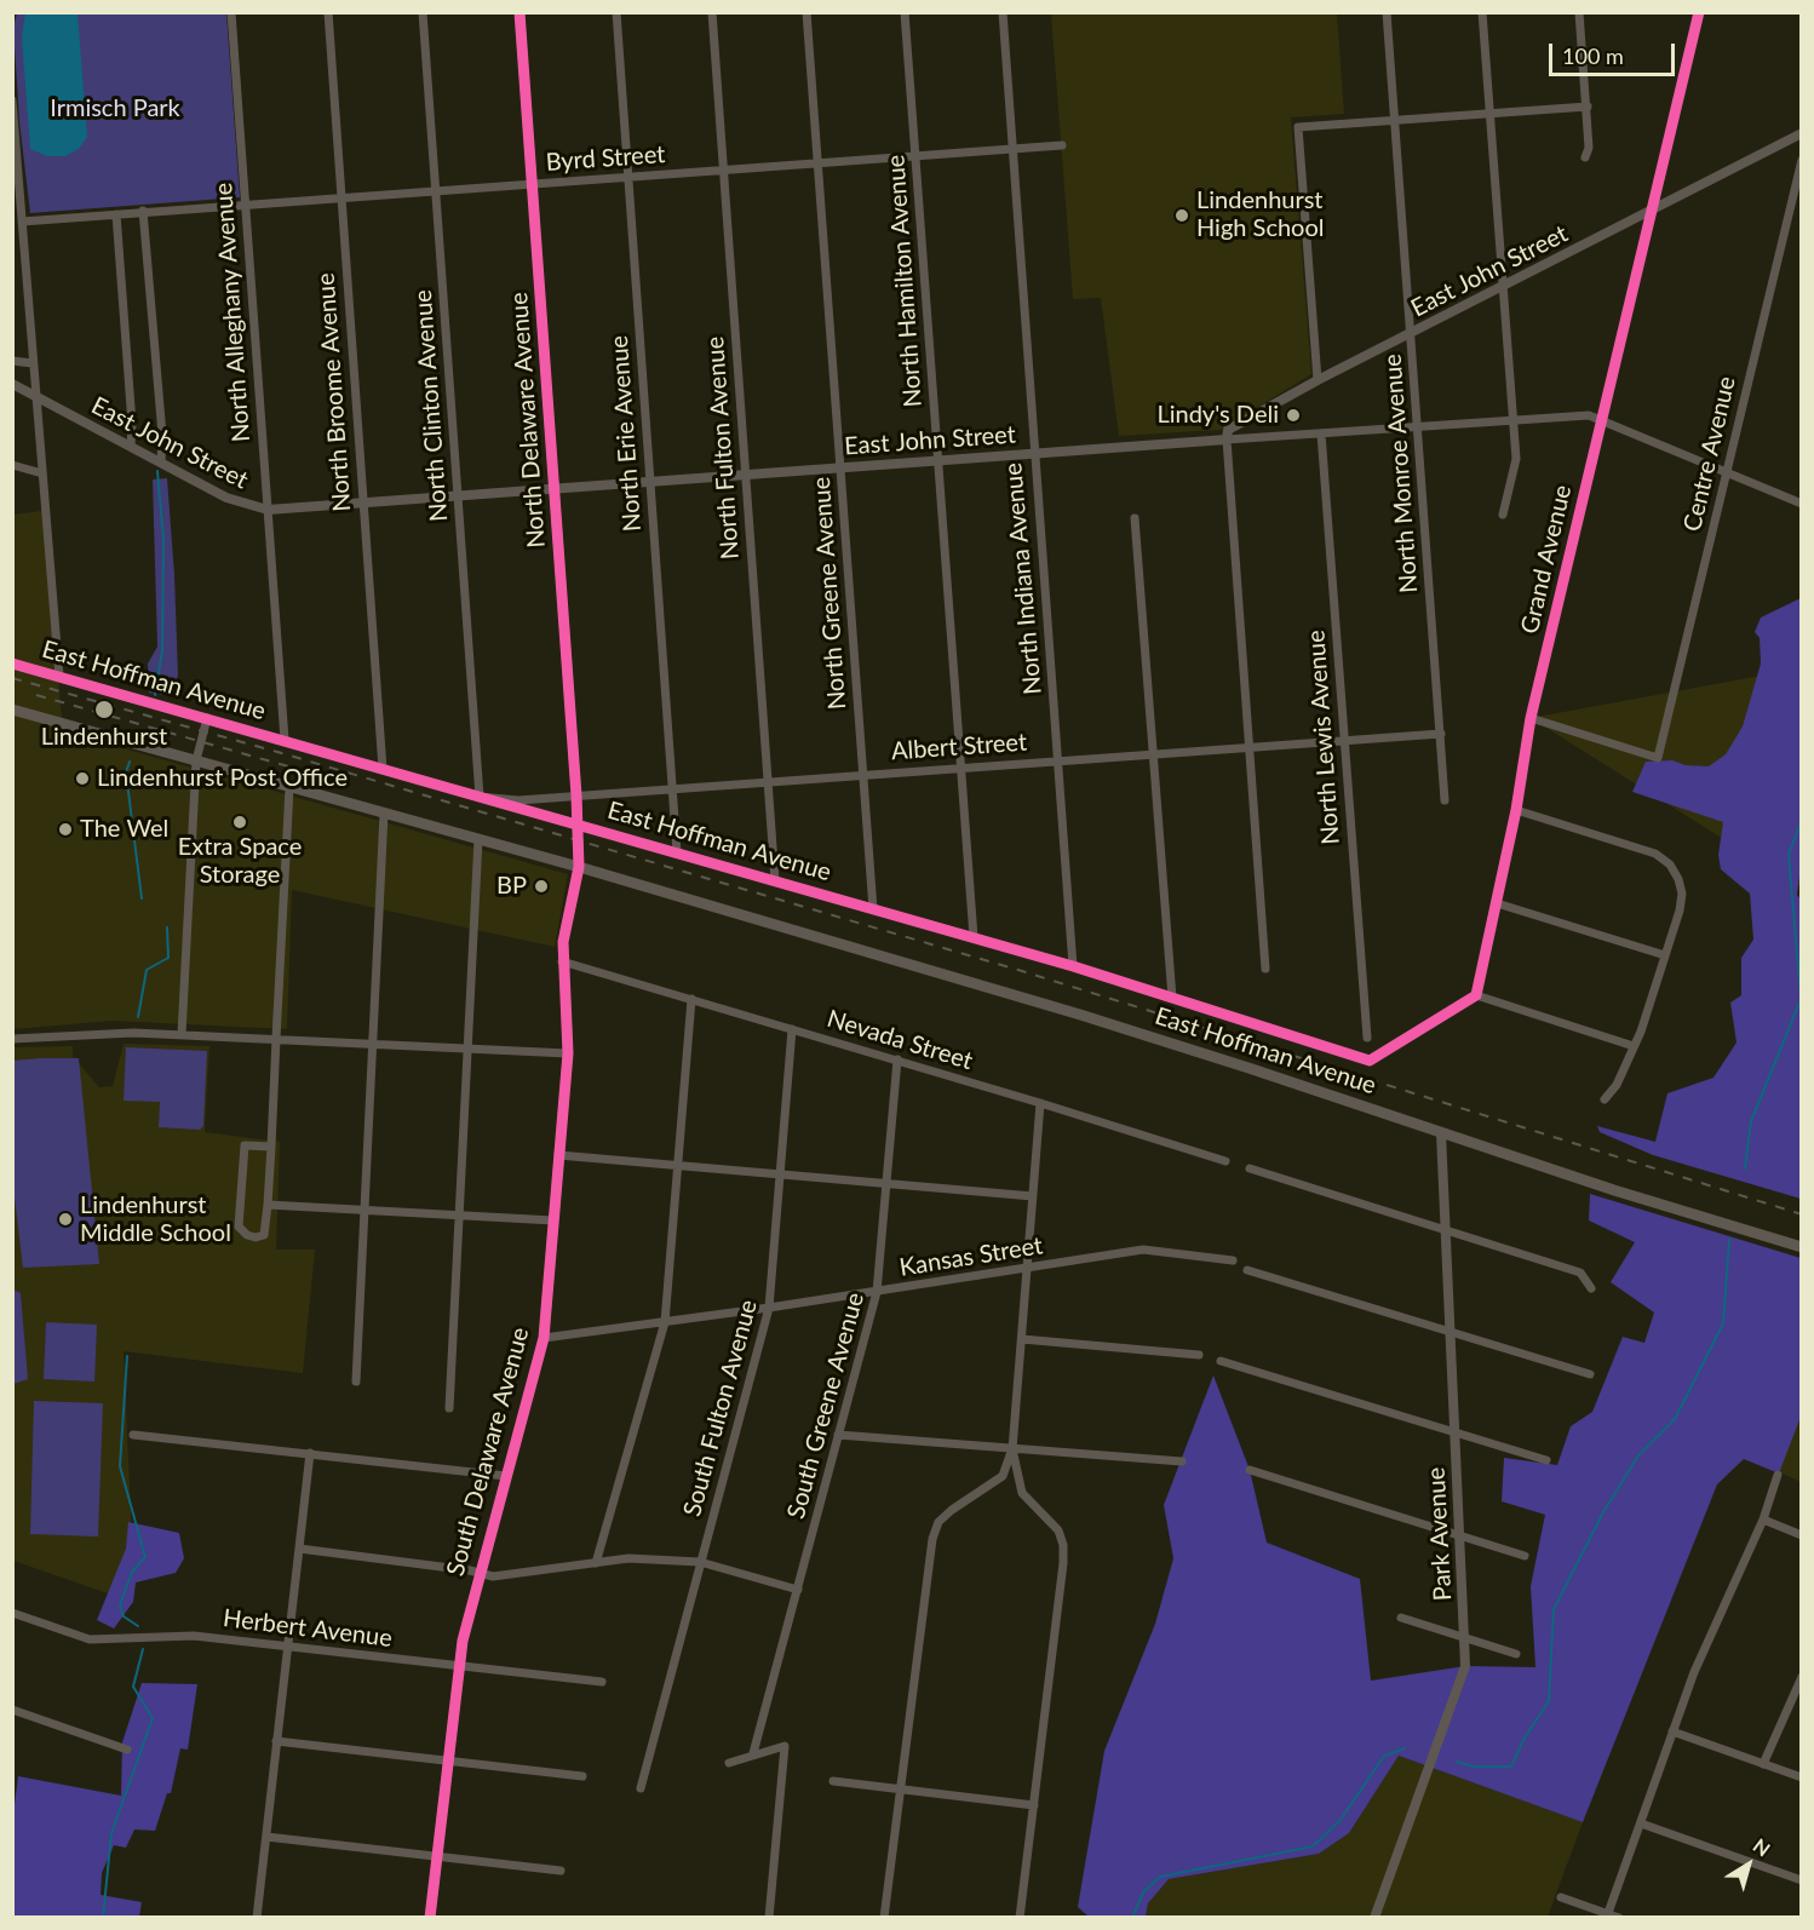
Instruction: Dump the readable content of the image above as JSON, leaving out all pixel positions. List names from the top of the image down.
{
  "streets": {
    "main road": ["East Hoffman Avenue"],
    "street": [
      "Byrd Street",
      "East John Street",
      "North Hamilton Avenue",
      "North Alleghany Avenue",
      "North Broome Avenue",
      "North Clinton Avenue",
      "North Delaware Avenue",
      "North Erie Avenue",
      "North Fulton Avenue",
      "Centre Avenue",
      "North Monroe Avenue",
      "Grand Avenue",
      "North Indiana Avenue",
      "North Greene Avenue",
      "North Lewis Avenue",
      "Albert Street",
      "Nevada Street",
      "Kansas Street",
      "South Greene Avenue",
      "South Fulton Avenue",
      "South Delaware Avenue",
      "Park Avenue",
      "Herbert Avenue"
    ]
  },
  "crossings": [
    ["Byrd Street", "North Hamilton Avenue"],
    ["Byrd Street", "North Alleghany Avenue"],
    ["Byrd Street", "North Broome Avenue"],
    ["Byrd Street", "North Clinton Avenue"],
    ["Byrd Street", "North Delaware Avenue"],
    ["Byrd Street", "North Erie Avenue"],
    ["Byrd Street", "North Fulton Avenue"],
    ["Byrd Street", "North Indiana Avenue"],
    ["Byrd Street", "North Greene Avenue"],
    ["East John Street", "North Hamilton Avenue"],
    ["East John Street", "North Alleghany Avenue"],
    ["East John Street", "North Broome Avenue"],
    ["East John Street", "North Clinton Avenue"],
    ["East John Street", "North Delaware Avenue"],
    ["East John Street", "North Erie Avenue"],
    ["East John Street", "North Fulton Avenue"],
    ["East John Street", "North Monroe Avenue"],
    ["East John Street", "Grand Avenue"],
    ["East John Street", "North Indiana Avenue"],
    ["East John Street", "North Greene Avenue"],
    ["North Hamilton Avenue", "East Hoffman Avenue"],
    ["North Hamilton Avenue", "Albert Street"],
    ["North Alleghany Avenue", "East Hoffman Avenue"],
    ["North Broome Avenue", "East Hoffman Avenue"],
    ["North Clinton Avenue", "East Hoffman Avenue"],
    ["North Clinton Avenue", "Albert Street"],
    ["North Delaware Avenue", "East Hoffman Avenue"],
    ["North Delaware Avenue", "Albert Street"],
    ["North Delaware Avenue", "South Delaware Avenue"],
    ["North Erie Avenue", "East Hoffman Avenue"],
    ["North Erie Avenue", "Albert Street"],
    ["North Fulton Avenue", "East Hoffman Avenue"],
    ["North Fulton Avenue", "Albert Street"],
    ["Centre Avenue", "Grand Avenue"],
    ["North Monroe Avenue", "Albert Street"],
    ["North Indiana Avenue", "East Hoffman Avenue"],
    ["North Indiana Avenue", "Albert Street"],
    ["North Greene Avenue", "East Hoffman Avenue"],
    ["North Greene Avenue", "Albert Street"],
    ["East Hoffman Avenue", "Albert Street"],
    ["East Hoffman Avenue", "South Delaware Avenue"],
    ["East Hoffman Avenue", "Park Avenue"],
    ["North Lewis Avenue", "Albert Street"],
    ["Nevada Street", "South Greene Avenue"],
    ["Nevada Street", "South Fulton Avenue"],
    ["Nevada Street", "South Delaware Avenue"],
    ["Kansas Street", "South Greene Avenue"],
    ["Kansas Street", "South Fulton Avenue"],
    ["Kansas Street", "South Delaware Avenue"],
    ["South Delaware Avenue", "Herbert Avenue"]
  ],
  "parks": ["Irmisch Park"],
  "places": [
    "Lindenhurst High School",
    "Lindy's Deli",
    "Lindenhurst",
    "Lindenhurst Post Office",
    "Extra Space Storage",
    "The Wel",
    "BP",
    "Lindenhurst Middle School"
  ],
  "scale_bar": "100 m",
  "north": "top right"
}
